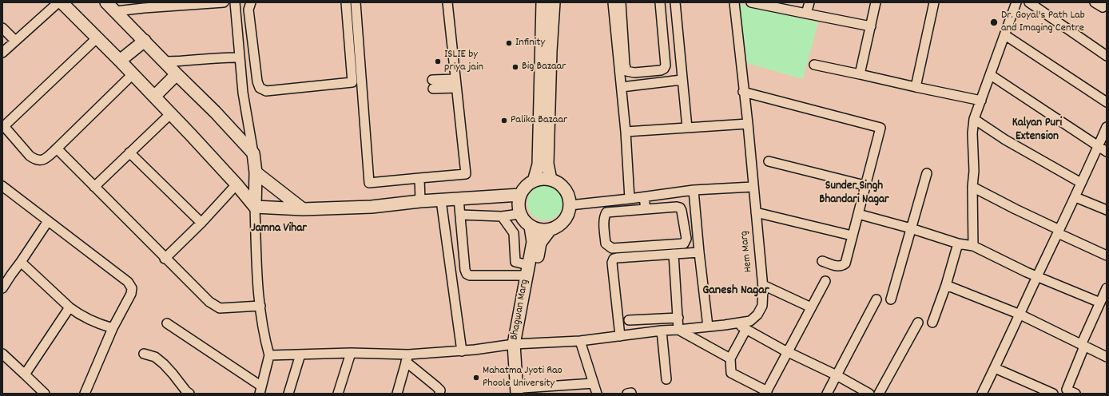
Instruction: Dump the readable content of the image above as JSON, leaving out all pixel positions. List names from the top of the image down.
{
  "streets": {
    "street": ["Hem Marg", "Bhagwan Marg"]
  },
  "crossings": [
    ["Hem Marg", "Bhagwan Marg"]
  ],
  "districts": [
    "Kalyan Puri Extension",
    "Sunder Singh Bhandari Nagar",
    "Jamna Vihar",
    "Ganesh Nagar"
  ],
  "places": [
    "Dr. Goyal's Path Lab and Imaging Centre",
    "Infinity",
    "ISLIE by priya jain",
    "Big Bazaar",
    "Palika Bazaar",
    "Mahatma Jyoti Rao Phoole University"
  ]
}
